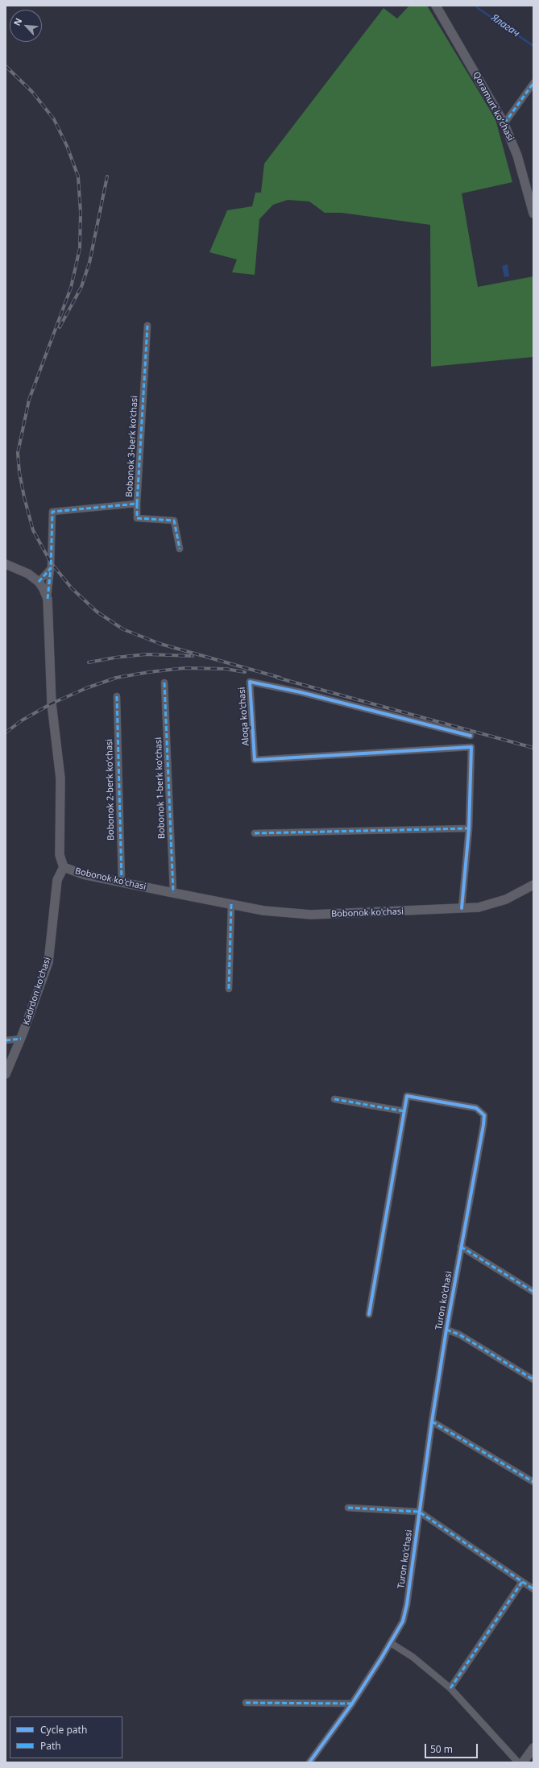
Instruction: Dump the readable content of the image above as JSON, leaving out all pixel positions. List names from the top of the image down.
{
  "streets": {
    "main road": ["Qoramurt koʻchasi", "Bobonok ko'chasi", "Kadrdon ko'chasi"],
    "street": [
      "Bobonok 3-berk koʻchasi",
      "Aloqa ko'chasi",
      "Bobonok 1-berk koʻchasi",
      "Bobonok 2-berk koʻchasi",
      "Turon ko'chasi"
    ]
  },
  "crossings": [
    ["Bobonok 3-berk koʻchasi", "Bobonok ko'chasi"],
    ["Bobonok 1-berk koʻchasi", "Bobonok ko'chasi"],
    ["Bobonok 2-berk koʻchasi", "Bobonok ko'chasi"],
    ["Bobonok ko'chasi", "Kadrdon ko'chasi"]
  ],
  "water": ["Ялагач"],
  "legend": ["Cycle path", "Path"],
  "scale_bar": "50 m",
  "north": "top left"
}
